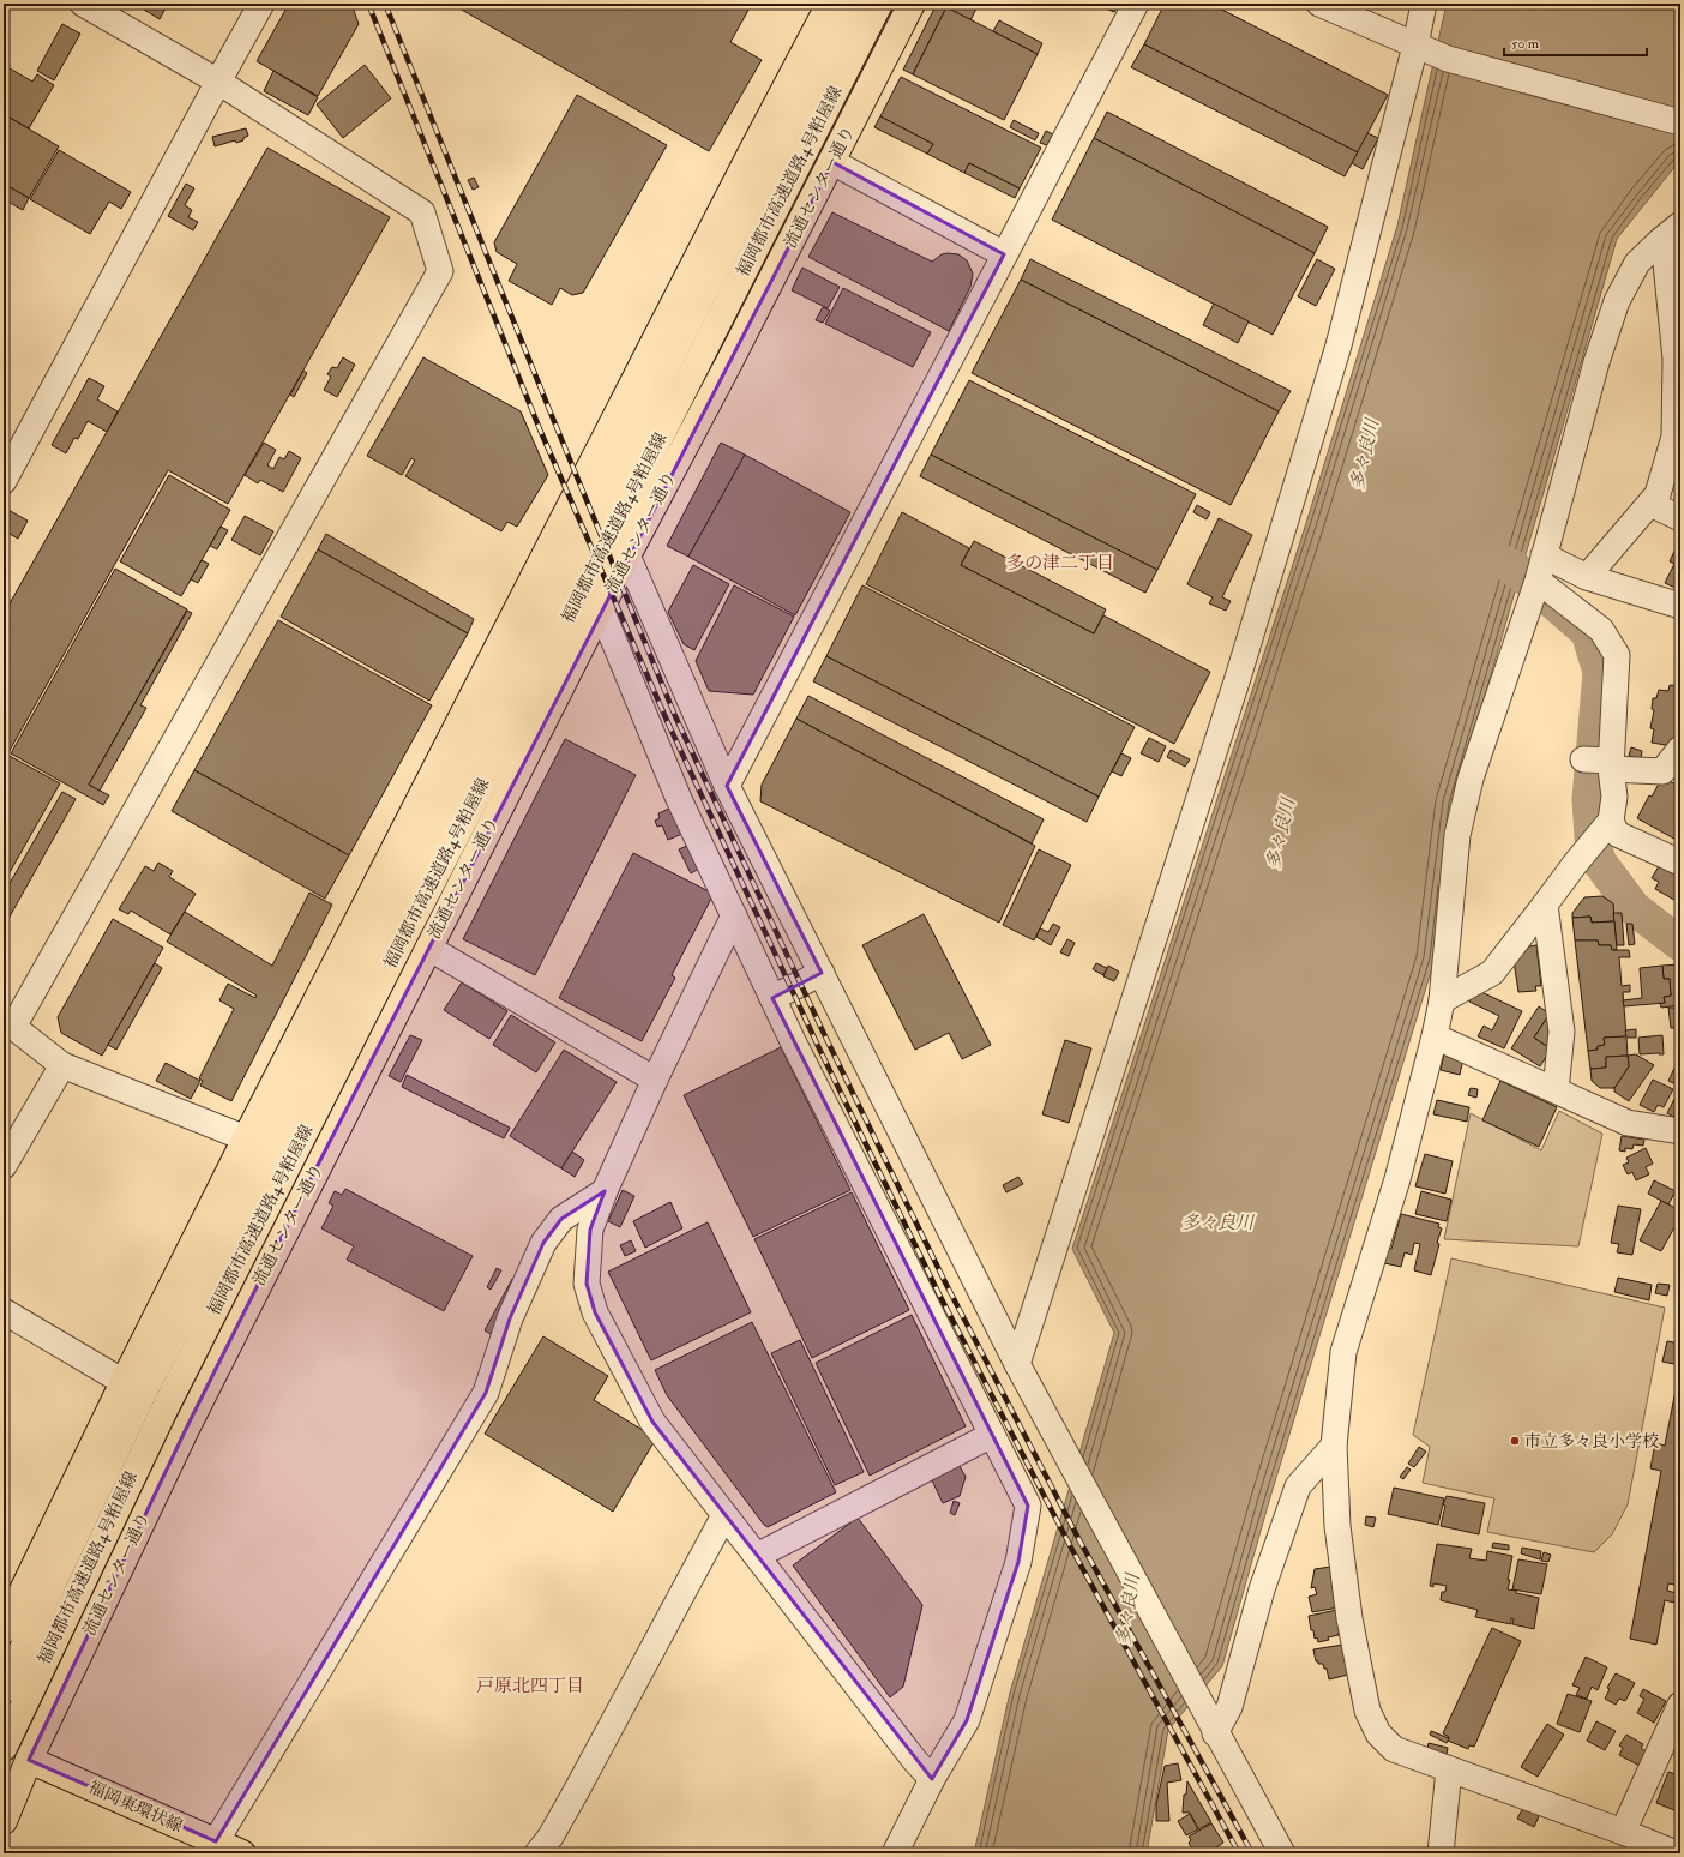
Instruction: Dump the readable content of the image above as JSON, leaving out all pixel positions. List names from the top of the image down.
{
  "streets": {
    "main road": ["福岡都市高速道路4号粕屋線", "流通センター通り", "福岡東環状線"]
  },
  "crossings": [
    ["流通センター通り", "福岡東環状線"]
  ],
  "districts": ["多の津二丁目", "戸原北四丁目"],
  "water": ["多々良川"],
  "places": ["市立多々良小学校"],
  "scale_bar": "50 m"
}
